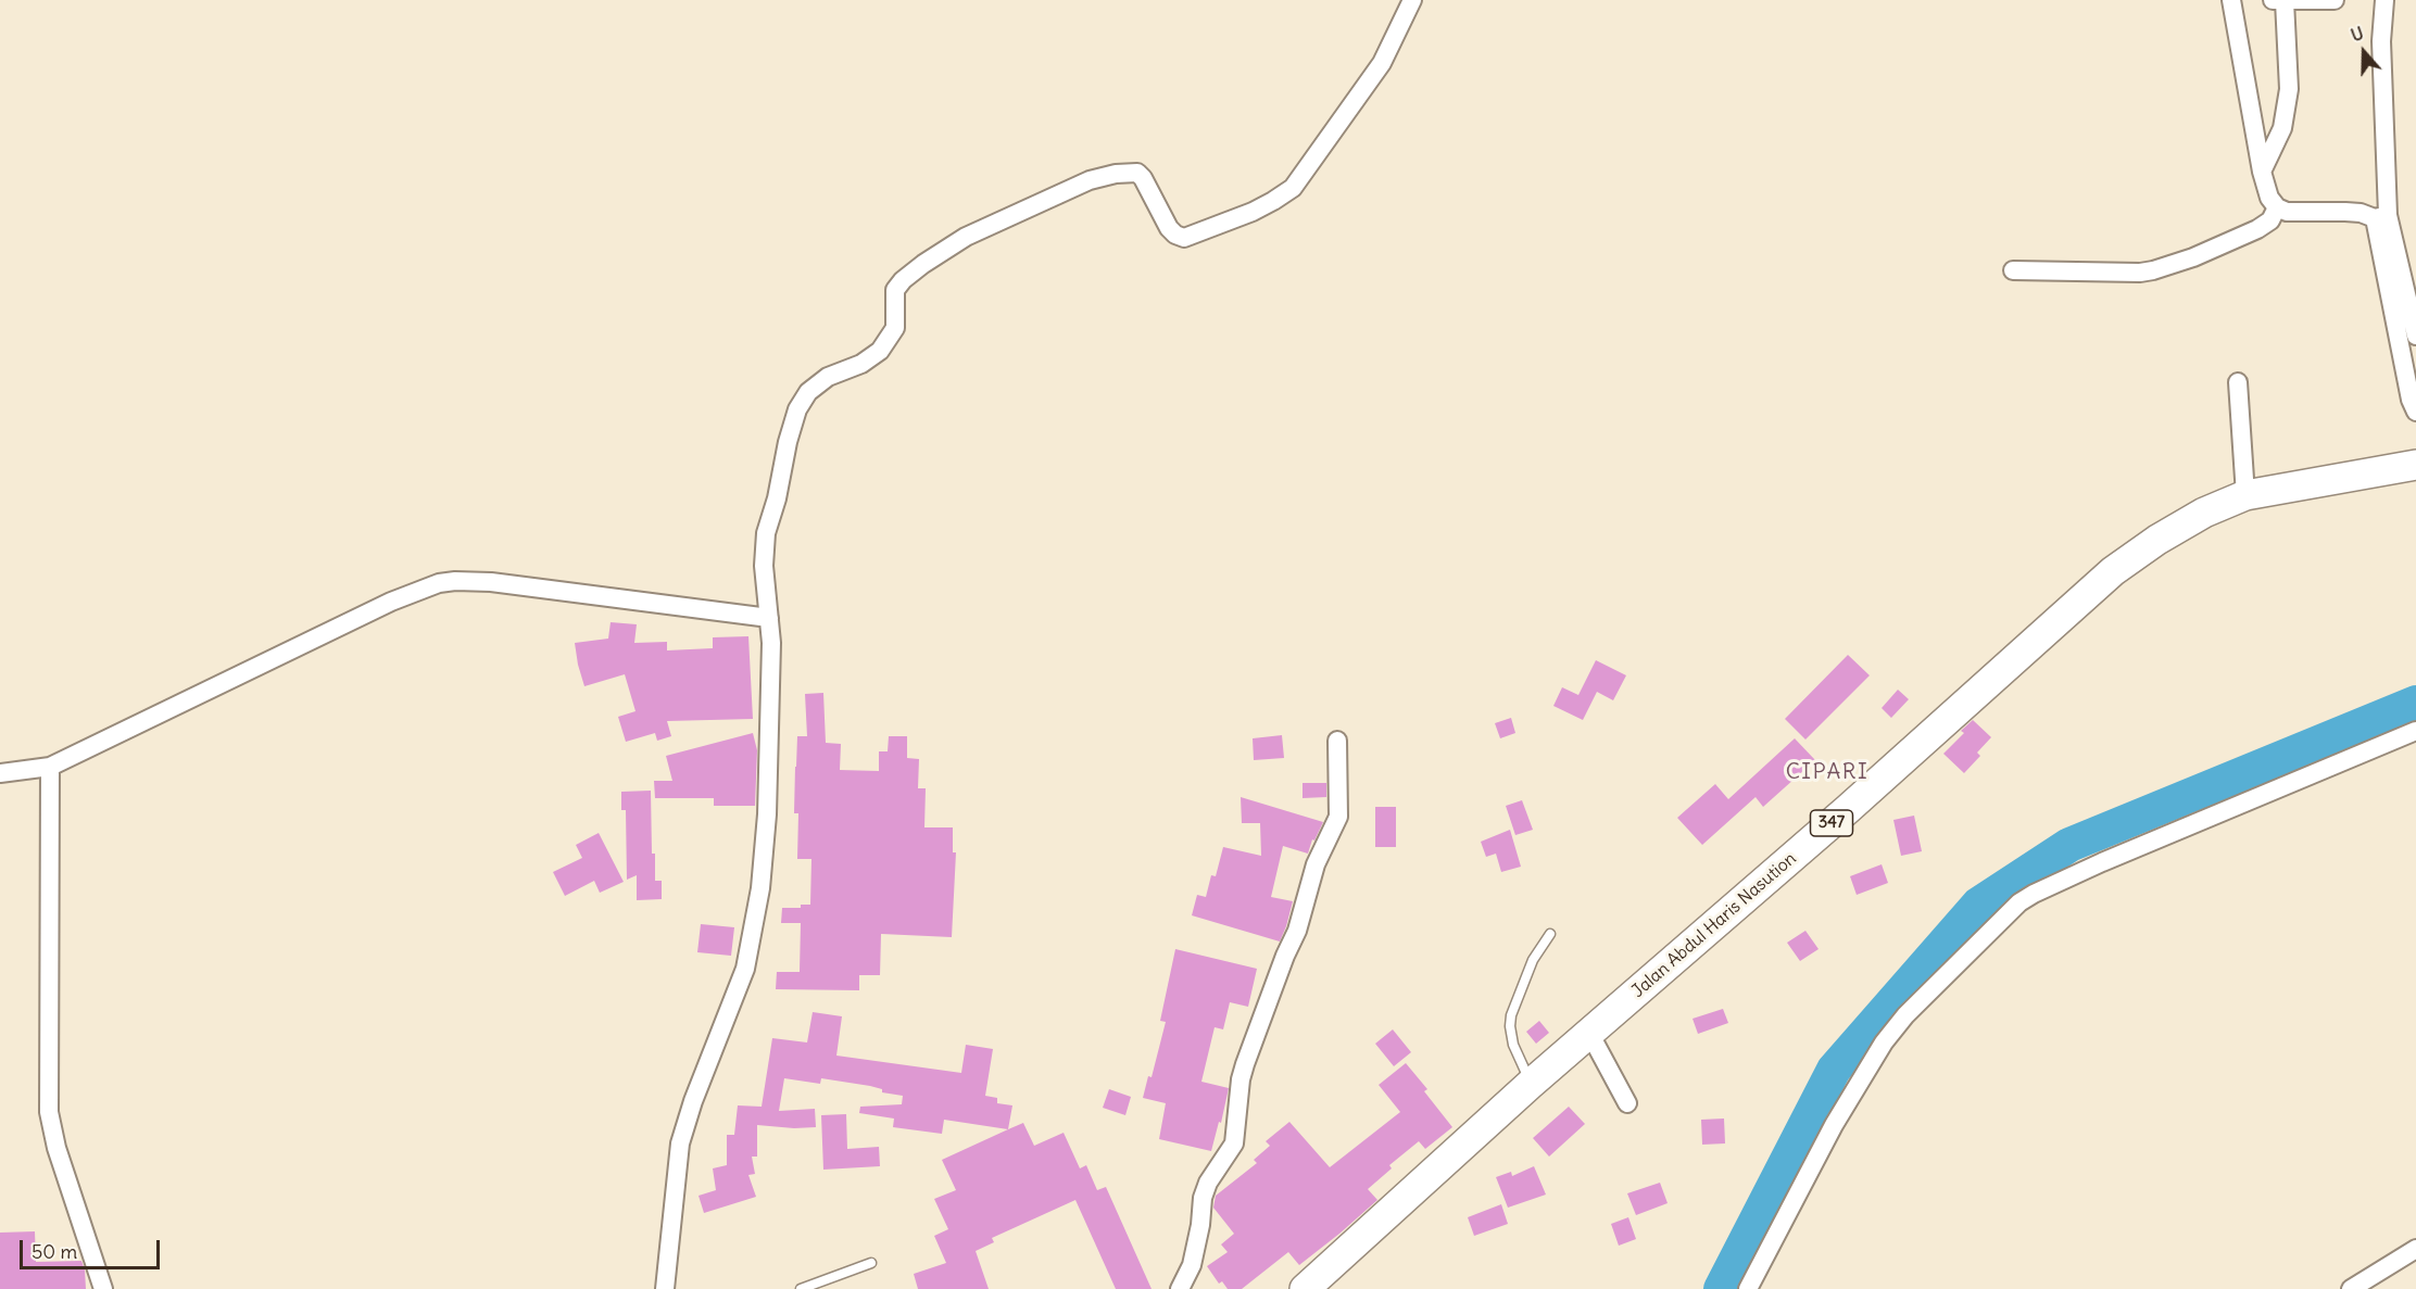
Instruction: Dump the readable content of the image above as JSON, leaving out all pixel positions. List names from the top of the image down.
{
  "streets": {
    "main road": ["347", "Jalan Abdul Haris Nasution"]
  },
  "districts": ["CIPARI"],
  "scale_bar": "50 m",
  "north": "top"
}
